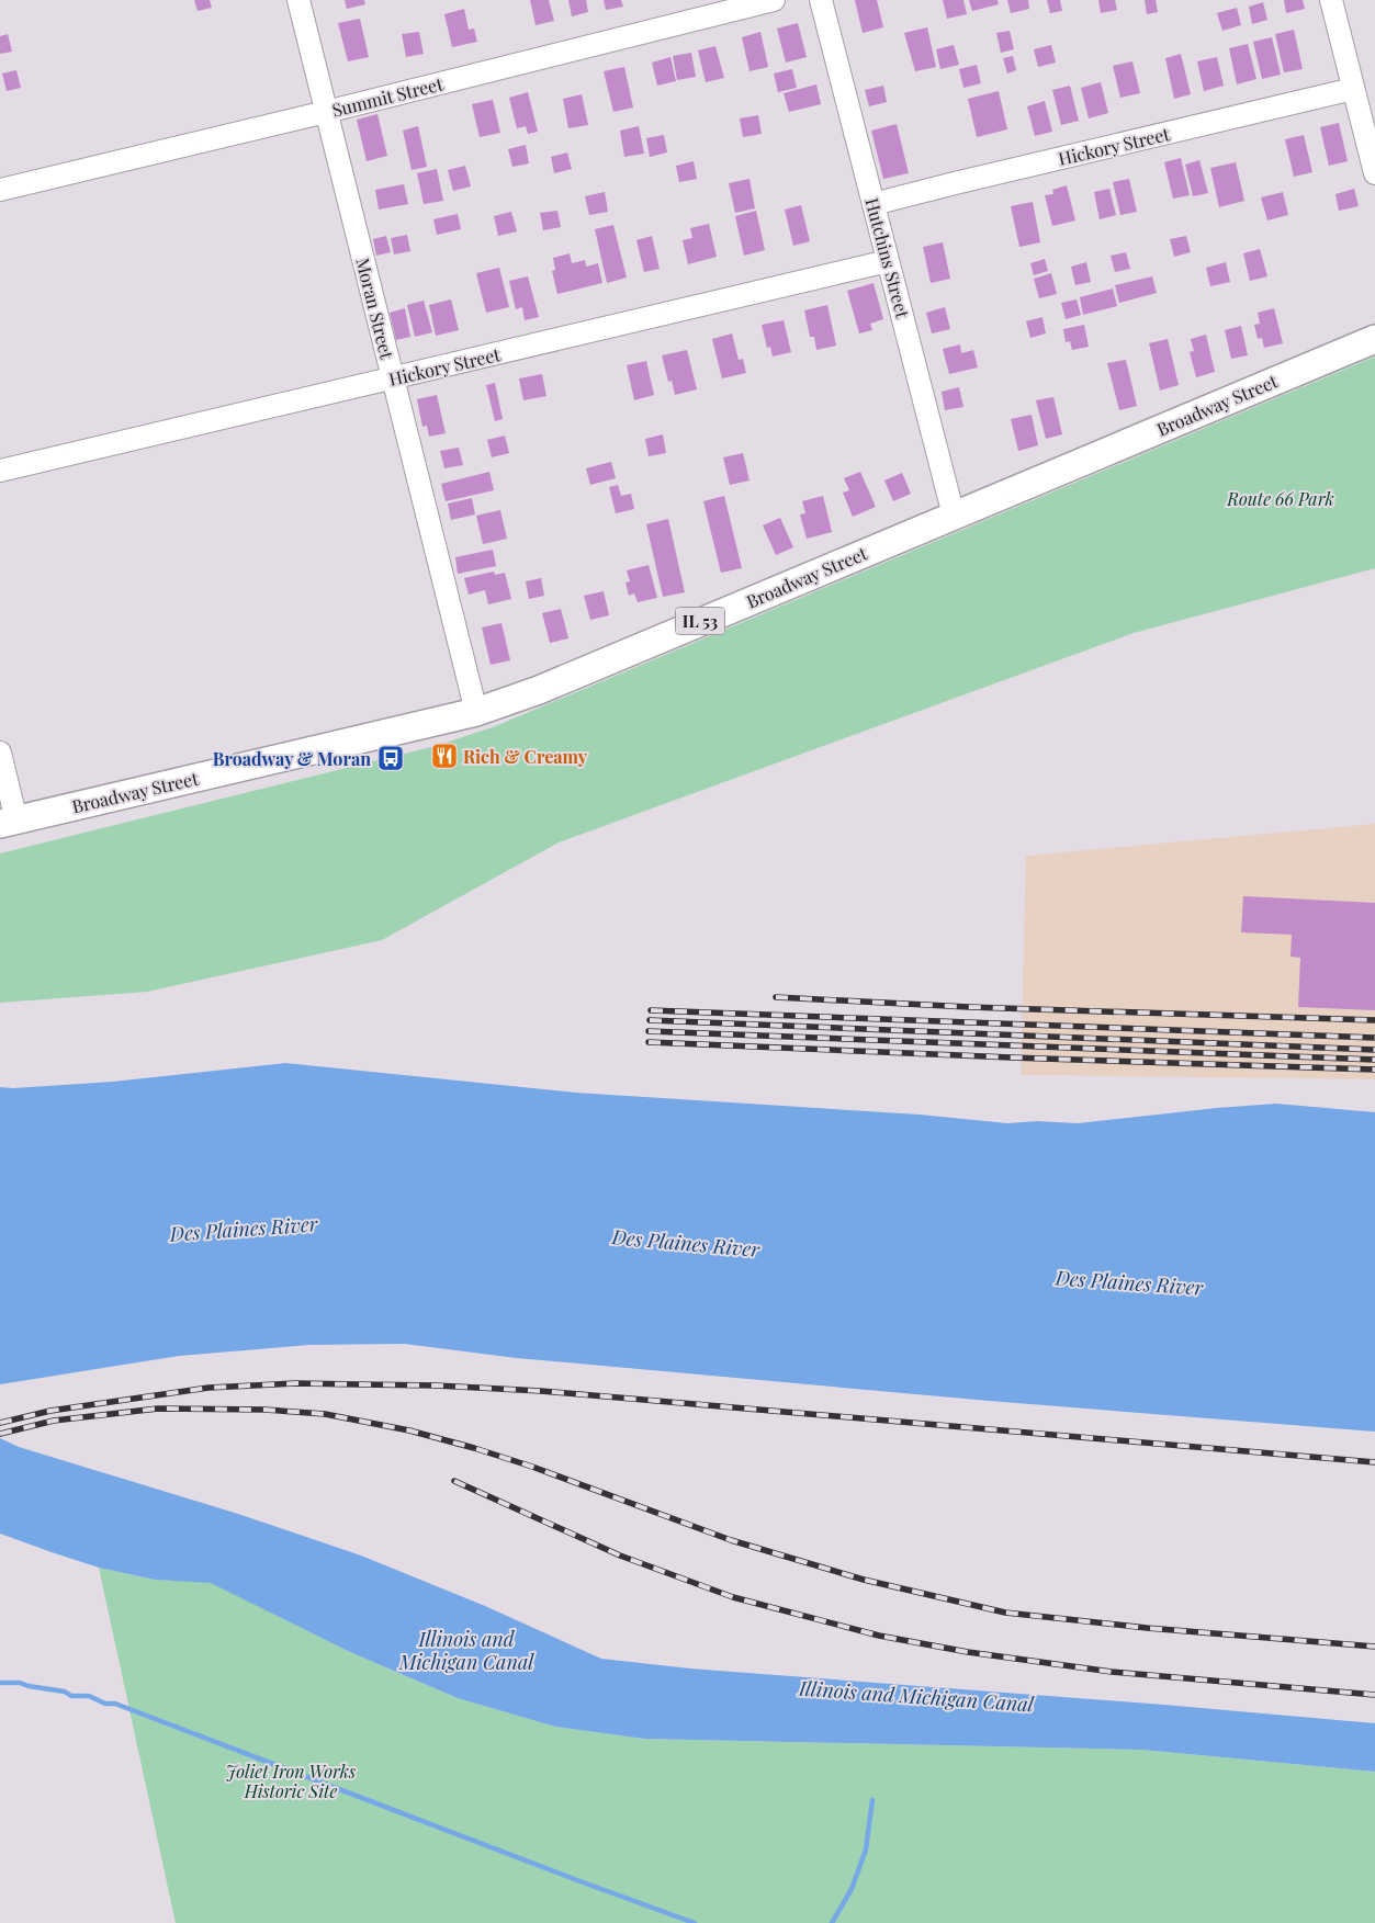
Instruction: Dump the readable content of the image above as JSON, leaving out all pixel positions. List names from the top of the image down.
{
  "streets": {
    "main road": ["Broadway Street", "IL 53"],
    "street": [
      "Summit Street",
      "Hickory Street",
      "Hutchins Street",
      "Moran Street"
    ]
  },
  "crossings": [
    ["Summit Street", "Moran Street"],
    ["Hickory Street", "Hutchins Street"],
    ["Hickory Street", "Moran Street"],
    ["Hutchins Street", "Broadway Street"],
    ["Moran Street", "Broadway Street"]
  ],
  "water": ["Des Plaines River", "Illinois and Michigan Canal"],
  "parks": ["Route 66 Park", "Joliet Iron Works Historic Site"],
  "places": {
    "restaurant": ["Rich & Creamy"],
    "bus stop": ["Broadway & Moran"]
  }
}
